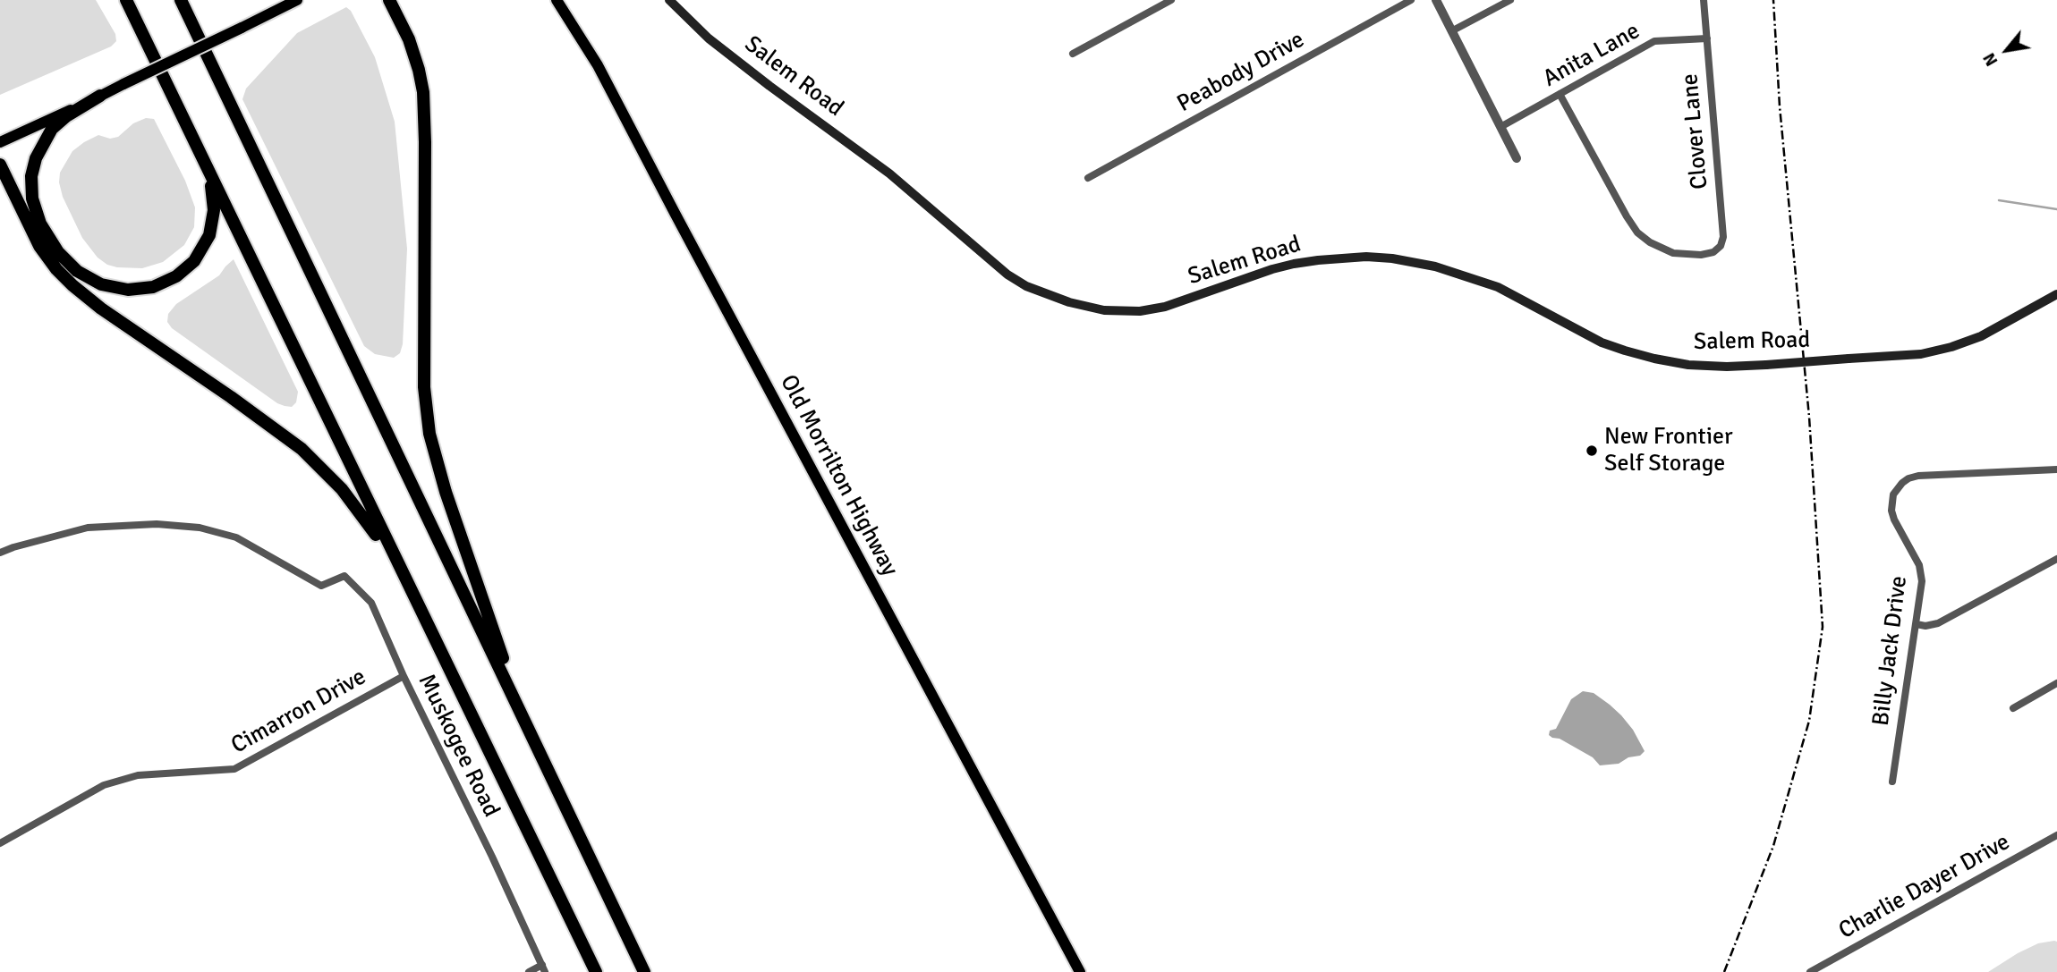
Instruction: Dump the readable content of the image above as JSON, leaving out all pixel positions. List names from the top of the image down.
{
  "streets": {
    "main road": ["Salem Road", "Old Morrilton Highway"],
    "street": [
      "Anita Lane",
      "Peabody Drive",
      "Clover Lane",
      "Billy Jack Drive",
      "Cimarron Drive",
      "Muskogee Road",
      "Charlie Dayer Drive"
    ]
  },
  "crossings": [
    ["Anita Lane", "Clover Lane"],
    ["Cimarron Drive", "Muskogee Road"]
  ],
  "places": ["New Frontier Self Storage"],
  "north": "bottom left"
}
